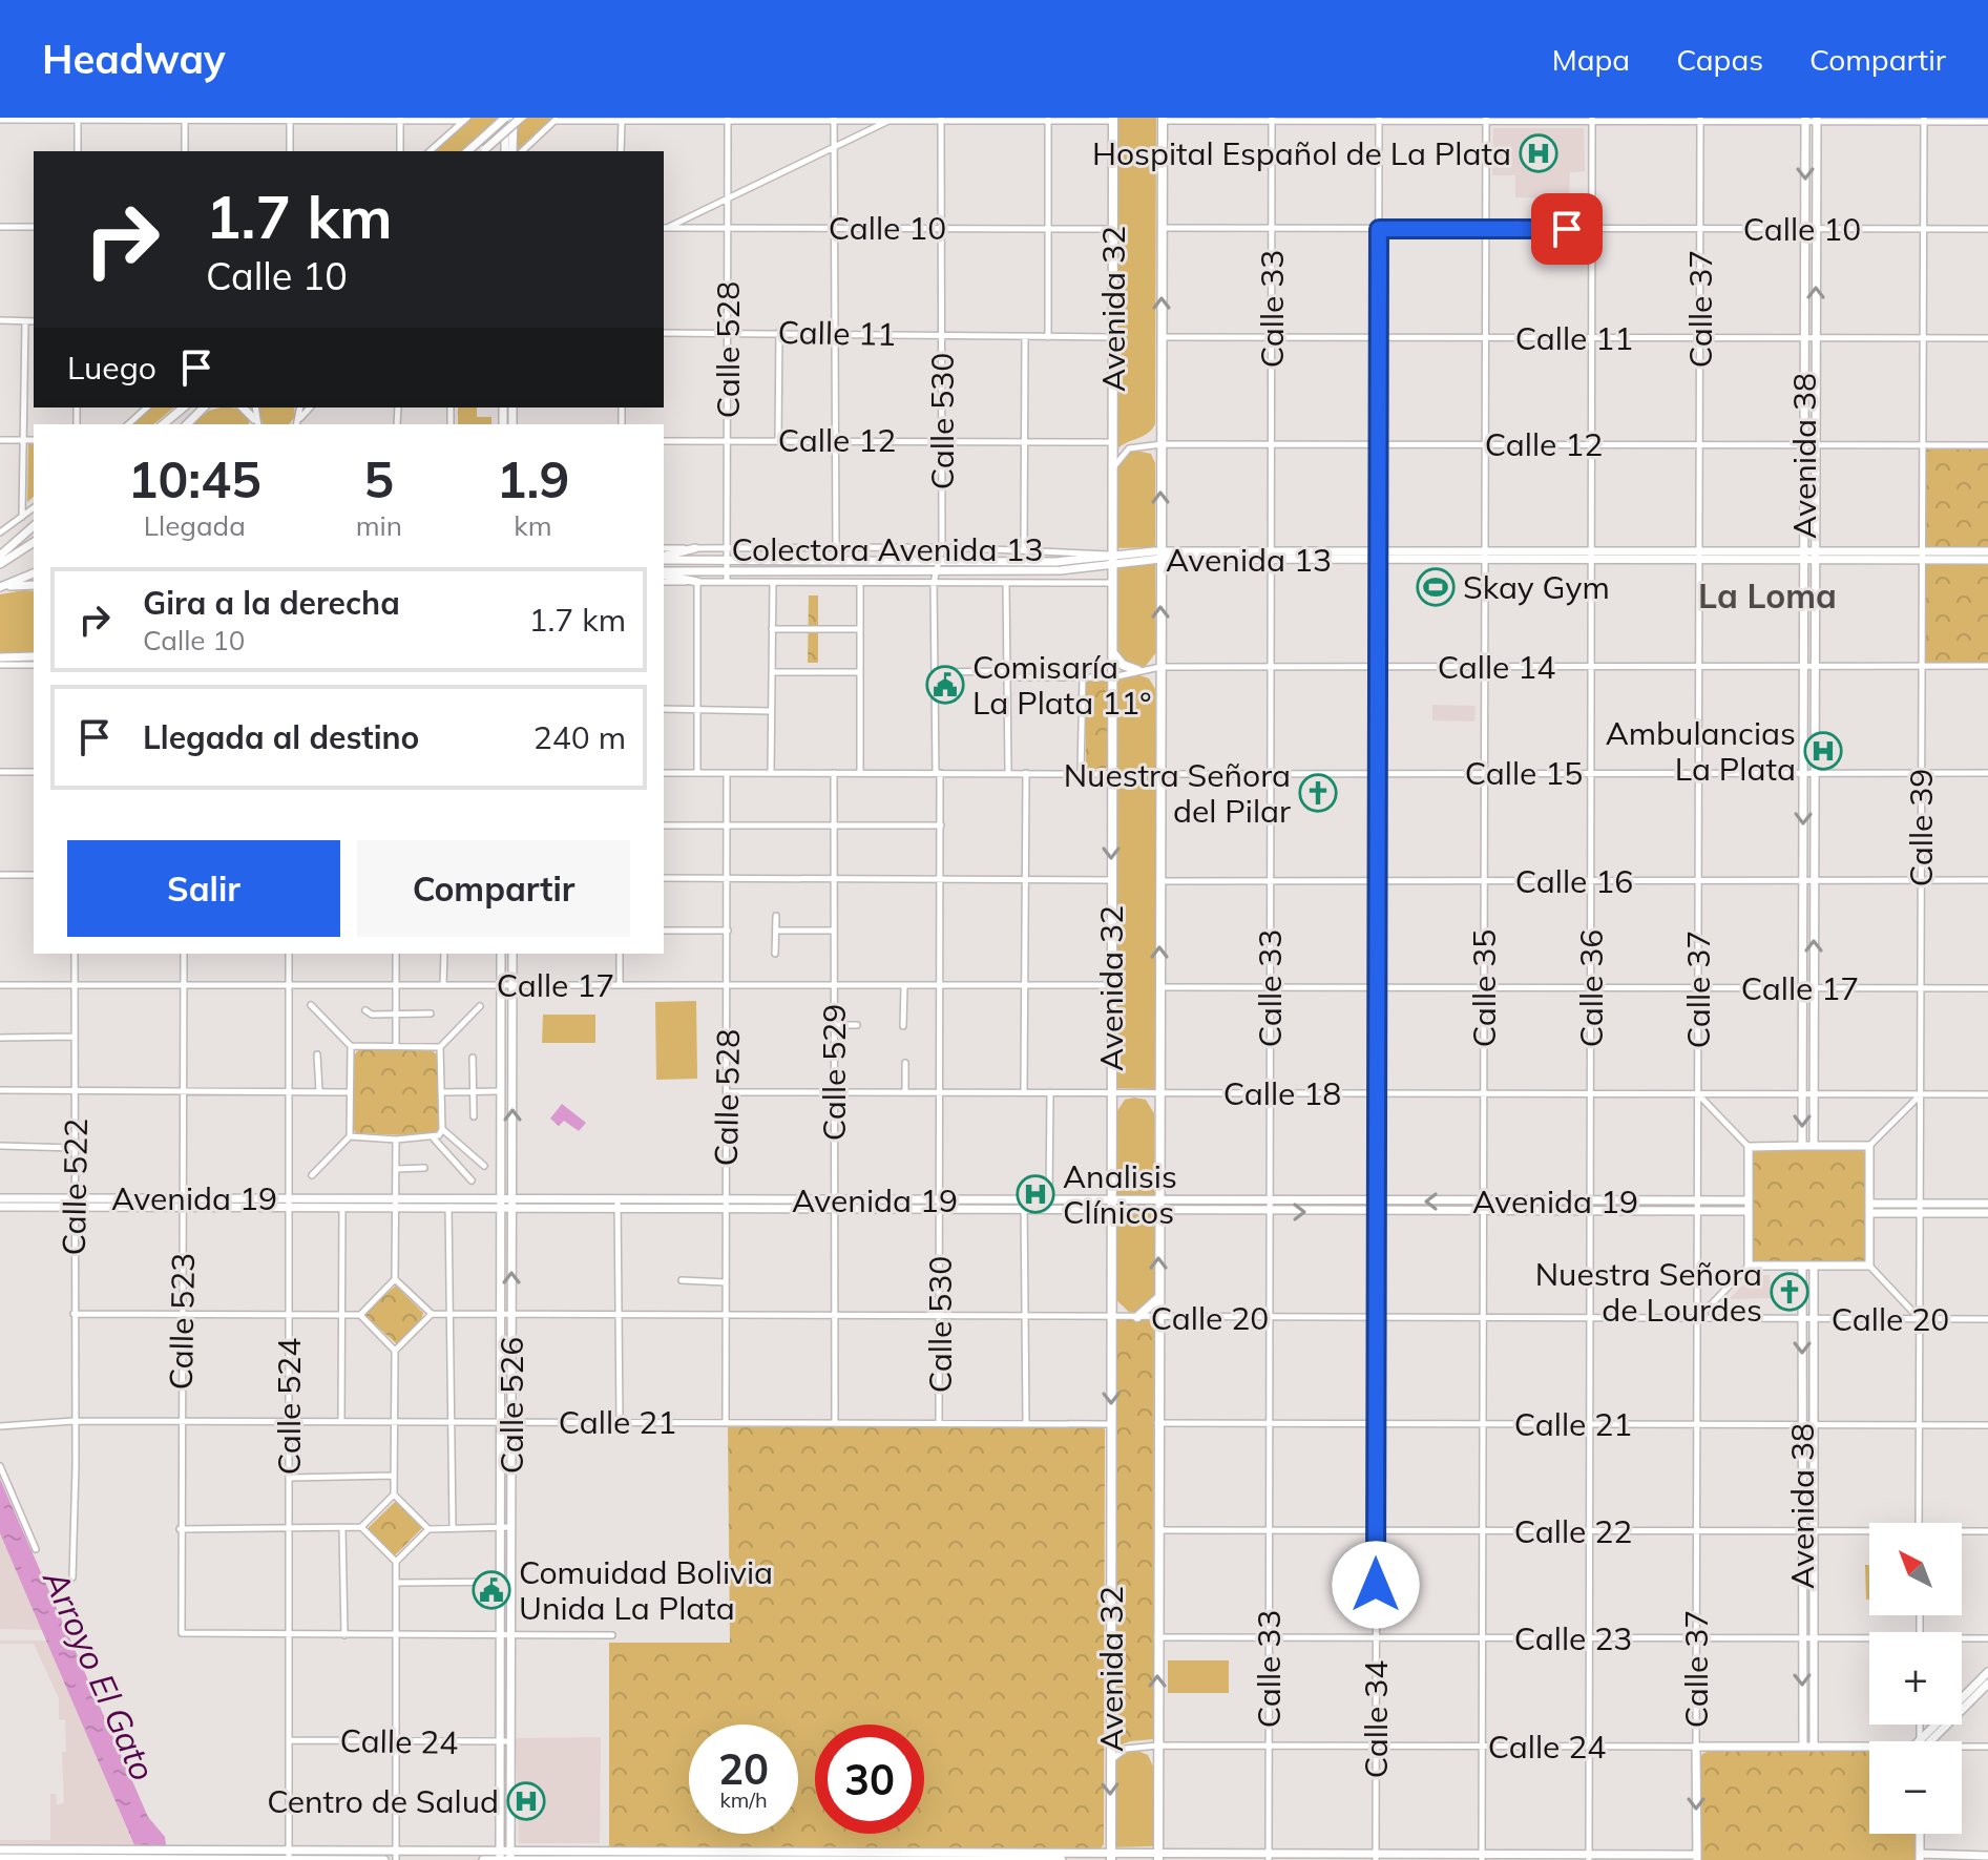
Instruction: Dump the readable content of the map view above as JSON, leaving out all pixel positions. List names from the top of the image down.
{
  "streets": {
    "highway": ["Avenida 32"],
    "main road": [
      "Calle 37",
      "Avenida 38",
      "Avenida 13",
      "Avenida 19",
      "Calle 526",
      "Calle 24"
    ],
    "street": [
      "Calle 10",
      "Calle 33",
      "Calle 11",
      "Calle 528",
      "Calle 530",
      "Calle 12",
      "Colectora Avenida 13",
      "Calle 14",
      "Calle 15",
      "Calle 39",
      "Calle 16",
      "Calle 17",
      "Calle 35",
      "Calle 36",
      "Calle 529",
      "Calle 18",
      "Calle 522",
      "Calle 20",
      "Calle 523",
      "Calle 524",
      "Calle 21",
      "Calle 22",
      "Calle 23",
      "Calle 34"
    ]
  },
  "crossings": [
    ["Calle 10", "Avenida 32"],
    ["Calle 10", "Calle 33"],
    ["Calle 10", "Calle 37"],
    ["Calle 10", "Calle 528"],
    ["Calle 10", "Calle 530"],
    ["Calle 10", "Avenida 38"],
    ["Calle 10", "Calle 39"],
    ["Calle 10", "Calle 35"],
    ["Calle 10", "Calle 36"],
    ["Calle 10", "Calle 34"],
    ["Avenida 32", "Calle 11"],
    ["Avenida 32", "Calle 12"],
    ["Avenida 32", "Colectora Avenida 13"],
    ["Avenida 32", "Avenida 13"],
    ["Avenida 32", "Calle 14"],
    ["Avenida 32", "Calle 15"],
    ["Avenida 32", "Calle 16"],
    ["Avenida 32", "Calle 17"],
    ["Avenida 32", "Calle 18"],
    ["Avenida 32", "Avenida 19"],
    ["Avenida 32", "Calle 20"],
    ["Avenida 32", "Calle 21"],
    ["Avenida 32", "Calle 22"],
    ["Avenida 32", "Calle 23"],
    ["Avenida 32", "Calle 24"],
    ["Calle 33", "Calle 11"],
    ["Calle 33", "Calle 12"],
    ["Calle 33", "Avenida 13"],
    ["Calle 33", "Calle 14"],
    ["Calle 33", "Calle 15"],
    ["Calle 33", "Calle 16"],
    ["Calle 33", "Calle 17"],
    ["Calle 33", "Calle 18"],
    ["Calle 33", "Avenida 19"],
    ["Calle 33", "Calle 20"],
    ["Calle 33", "Calle 21"],
    ["Calle 33", "Calle 22"],
    ["Calle 33", "Calle 23"],
    ["Calle 33", "Calle 24"],
    ["Calle 37", "Calle 11"],
    ["Calle 37", "Calle 12"],
    ["Calle 37", "Avenida 13"],
    ["Calle 37", "Calle 14"],
    ["Calle 37", "Calle 15"],
    ["Calle 37", "Calle 16"],
    ["Calle 37", "Calle 17"],
    ["Calle 37", "Calle 18"],
    ["Calle 37", "Avenida 19"],
    ["Calle 37", "Calle 20"],
    ["Calle 37", "Calle 21"],
    ["Calle 37", "Calle 22"],
    ["Calle 37", "Calle 23"],
    ["Calle 37", "Calle 24"],
    ["Calle 11", "Calle 528"],
    ["Calle 11", "Calle 530"],
    ["Calle 11", "Avenida 38"],
    ["Calle 11", "Calle 39"],
    ["Calle 11", "Calle 35"],
    ["Calle 11", "Calle 36"],
    ["Calle 11", "Calle 34"],
    ["Calle 528", "Calle 12"],
    ["Calle 528", "Colectora Avenida 13"],
    ["Calle 528", "Avenida 13"],
    ["Calle 528", "Calle 17"],
    ["Calle 528", "Calle 18"],
    ["Calle 528", "Avenida 19"],
    ["Calle 528", "Calle 20"],
    ["Calle 528", "Calle 21"],
    ["Calle 530", "Calle 12"],
    ["Calle 530", "Colectora Avenida 13"],
    ["Calle 530", "Avenida 13"],
    ["Calle 530", "Calle 14"],
    ["Calle 530", "Calle 17"],
    ["Calle 530", "Calle 18"],
    ["Calle 530", "Avenida 19"],
    ["Calle 530", "Calle 20"],
    ["Calle 530", "Calle 21"],
    ["Calle 12", "Avenida 38"],
    ["Calle 12", "Calle 39"],
    ["Calle 12", "Calle 35"],
    ["Calle 12", "Calle 36"],
    ["Calle 12", "Calle 34"],
    ["Avenida 38", "Avenida 13"],
    ["Avenida 38", "Calle 14"],
    ["Avenida 38", "Calle 15"],
    ["Avenida 38", "Calle 16"],
    ["Avenida 38", "Calle 17"],
    ["Avenida 38", "Calle 18"],
    ["Avenida 38", "Calle 20"],
    ["Avenida 38", "Calle 21"],
    ["Avenida 38", "Calle 22"],
    ["Avenida 38", "Calle 23"],
    ["Avenida 38", "Calle 24"],
    ["Colectora Avenida 13", "Avenida 13"],
    ["Avenida 13", "Calle 39"],
    ["Avenida 13", "Calle 35"],
    ["Avenida 13", "Calle 36"],
    ["Avenida 13", "Calle 34"],
    ["Calle 14", "Calle 39"],
    ["Calle 14", "Calle 35"],
    ["Calle 14", "Calle 36"],
    ["Calle 14", "Calle 34"],
    ["Calle 15", "Calle 39"],
    ["Calle 15", "Calle 35"],
    ["Calle 15", "Calle 36"],
    ["Calle 15", "Calle 34"],
    ["Calle 39", "Calle 16"],
    ["Calle 39", "Calle 17"],
    ["Calle 39", "Calle 18"],
    ["Calle 39", "Calle 20"],
    ["Calle 39", "Calle 21"],
    ["Calle 16", "Calle 35"],
    ["Calle 16", "Calle 36"],
    ["Calle 16", "Calle 34"],
    ["Calle 17", "Calle 35"],
    ["Calle 17", "Calle 36"],
    ["Calle 17", "Calle 529"],
    ["Calle 17", "Calle 522"],
    ["Calle 17", "Calle 523"],
    ["Calle 17", "Calle 526"],
    ["Calle 17", "Calle 524"],
    ["Calle 17", "Calle 34"],
    ["Calle 35", "Calle 18"],
    ["Calle 35", "Avenida 19"],
    ["Calle 35", "Calle 20"],
    ["Calle 35", "Calle 21"],
    ["Calle 35", "Calle 22"],
    ["Calle 35", "Calle 23"],
    ["Calle 35", "Calle 24"],
    ["Calle 36", "Calle 18"],
    ["Calle 36", "Avenida 19"],
    ["Calle 36", "Calle 20"],
    ["Calle 36", "Calle 21"],
    ["Calle 36", "Calle 22"],
    ["Calle 36", "Calle 23"],
    ["Calle 36", "Calle 24"],
    ["Calle 529", "Calle 18"],
    ["Calle 529", "Avenida 19"],
    ["Calle 529", "Calle 20"],
    ["Calle 529", "Calle 21"],
    ["Calle 18", "Calle 34"],
    ["Calle 522", "Avenida 19"],
    ["Calle 522", "Calle 21"],
    ["Avenida 19", "Calle 523"],
    ["Avenida 19", "Calle 526"],
    ["Avenida 19", "Calle 524"],
    ["Avenida 19", "Calle 34"],
    ["Calle 20", "Calle 526"],
    ["Calle 20", "Calle 34"],
    ["Calle 523", "Calle 524"],
    ["Calle 523", "Calle 21"],
    ["Calle 526", "Calle 21"],
    ["Calle 526", "Calle 24"],
    ["Calle 524", "Calle 21"],
    ["Calle 524", "Calle 24"],
    ["Calle 21", "Calle 34"],
    ["Calle 22", "Calle 34"],
    ["Calle 23", "Calle 34"],
    ["Calle 34", "Calle 24"]
  ],
  "districts": ["La Loma"],
  "water": ["Arroyo El Gato"],
  "places": {
    "hospital": [
      "Hospital Español de La Plata",
      "Ambulancias La Plata",
      "Analisis Clínicos",
      "Centro de Salud"
    ],
    "sports": ["Skay Gym"],
    "public building": ["Comisaría La Plata 11°", "Comuidad Bolivia Unida La Plata"],
    "church": ["Nuestra Señora del Pilar", "Nuestra Señora de Lourdes"]
  },
  "north": "top left",
  "page": {
    "header": "Headway",
    "nav": ["Mapa", "Capas", "Compartir"],
    "turn": ["1.7 km", "Calle 10"],
    "then": "Luego",
    "eta": [
      "10:45",
      "Llegada",
      "5",
      "min",
      "1.9",
      "km"
    ],
    "list": [
      {
        "name": "Gira a la derecha",
        "note": "Calle 10",
        "value": "1.7 km"
      },
      {
        "name": "Llegada al destino",
        "value": "240 m"
      }
    ],
    "buttons": ["Salir", "Compartir"],
    "map_buttons": ["+", "−"],
    "speed": "20 km/h",
    "limit": "30"
  }
}
